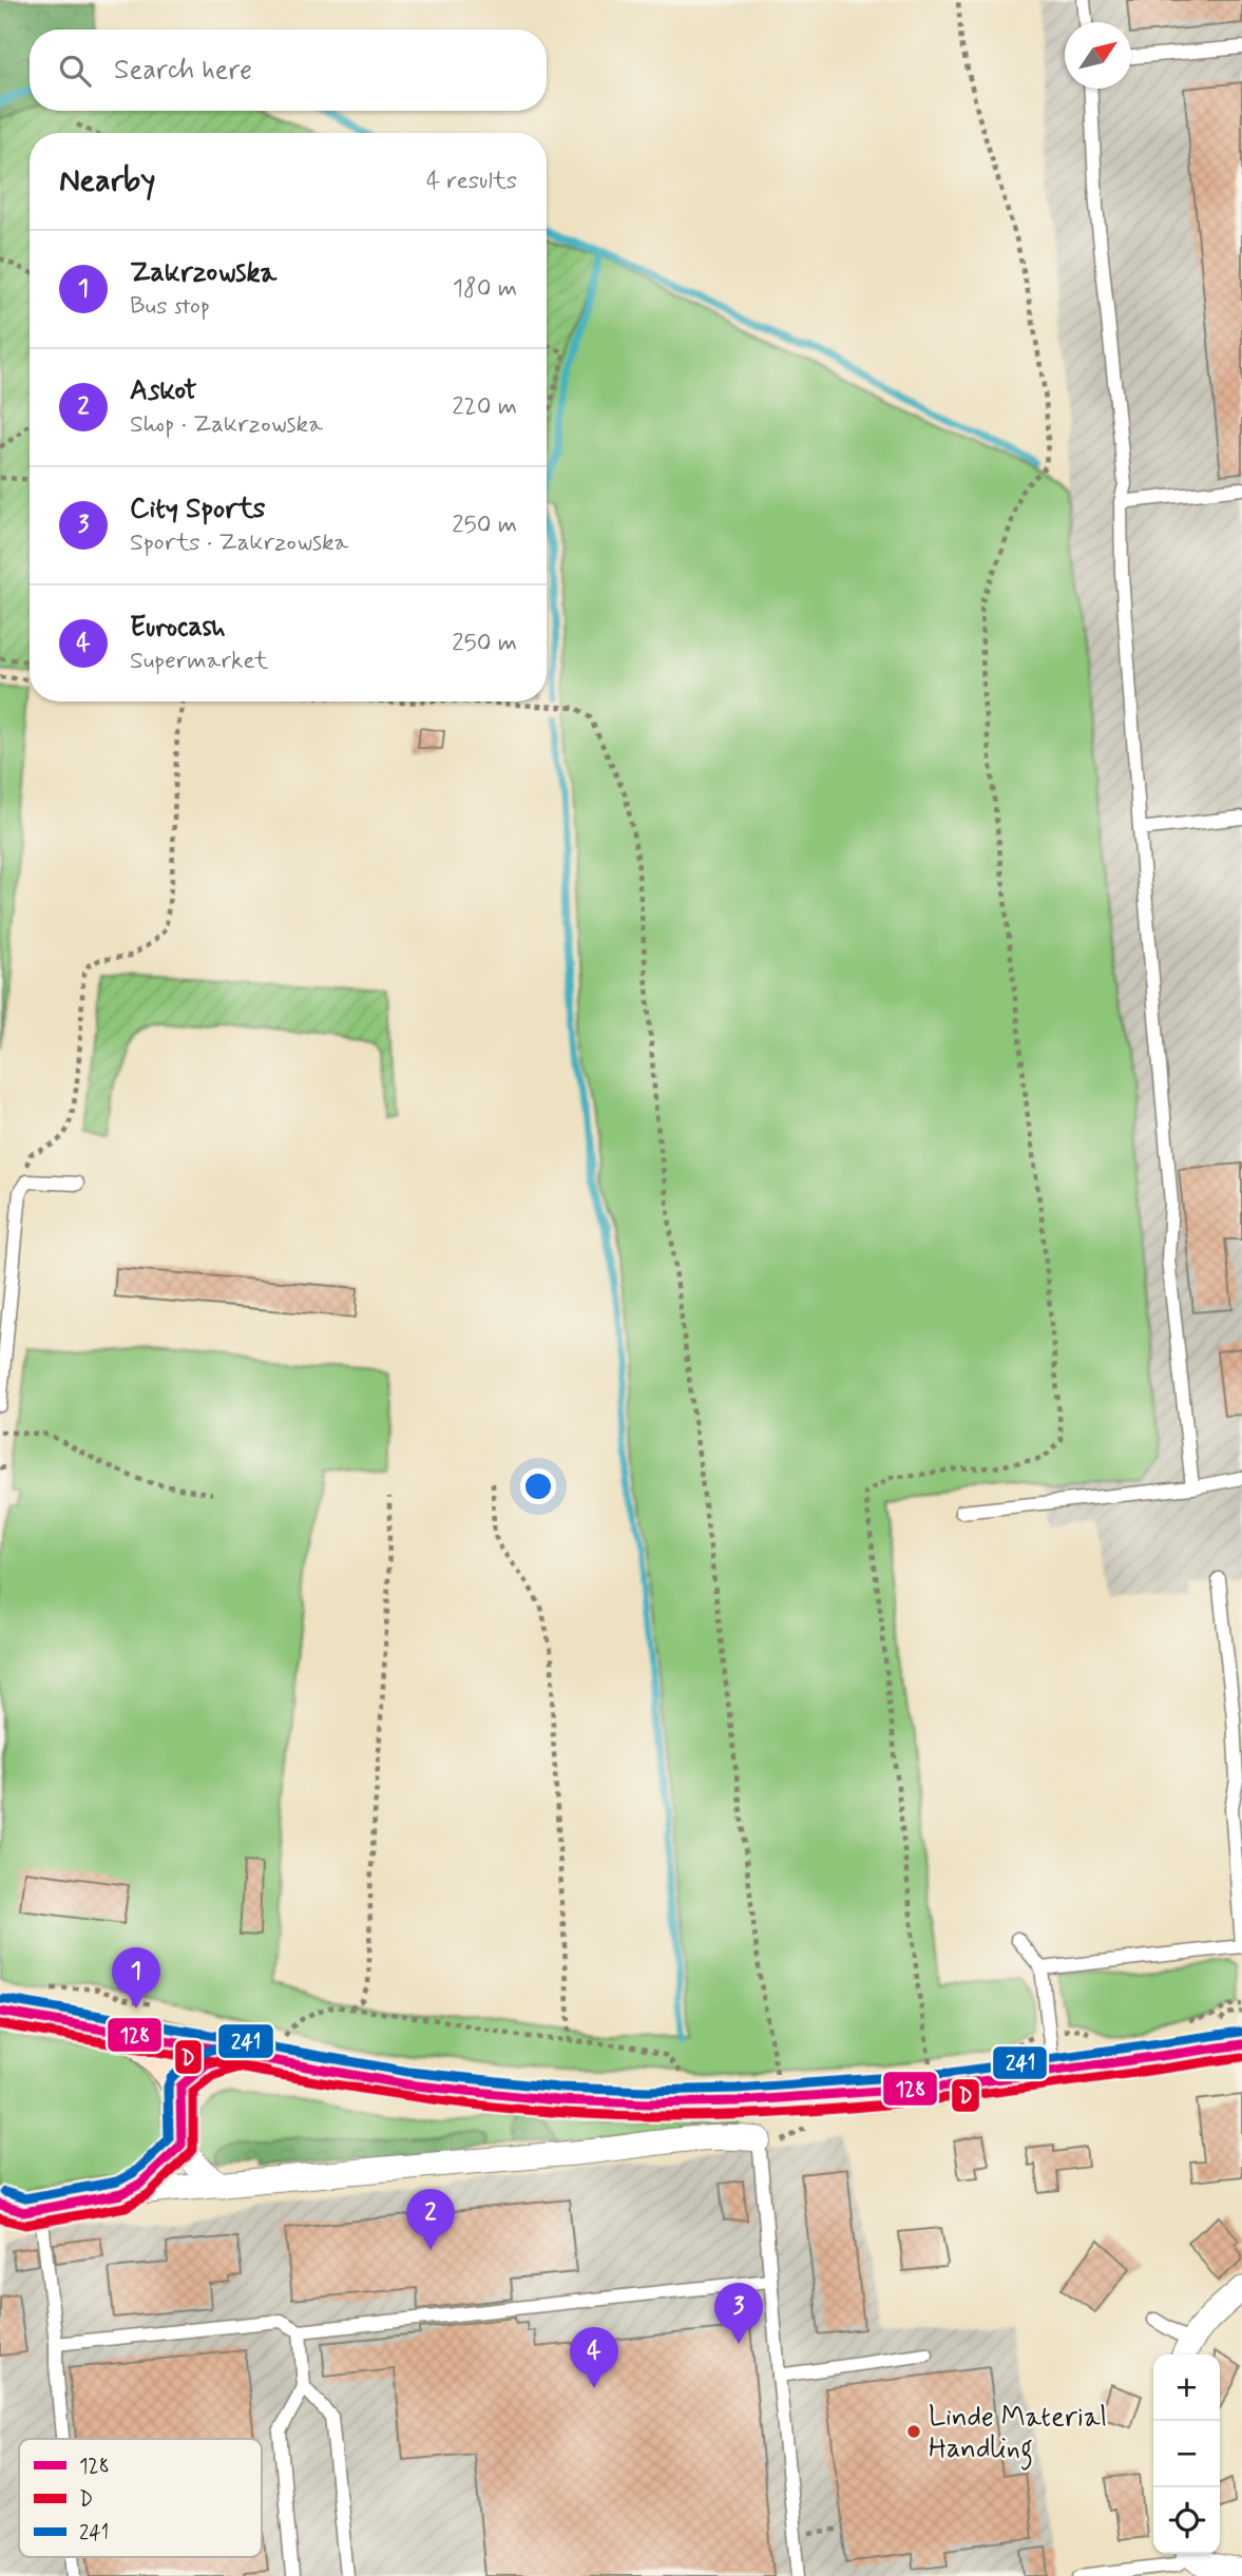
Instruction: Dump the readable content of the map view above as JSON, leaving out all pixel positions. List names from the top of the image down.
{
  "places": ["Linde Material Handling"],
  "lines": ["transit line 241", "transit line 128", "transit line D"],
  "legend": ["128", "D", "241"],
  "north": "top right",
  "page": {
    "search": "Search here",
    "heading": ["Nearby", "4 results"],
    "list": [
      {
        "mark": "1",
        "name": "Zakrzowska",
        "note": "Bus stop",
        "value": "180 m"
      },
      {
        "mark": "2",
        "name": "Askot",
        "note": "Shop · Zakrzowska",
        "value": "220 m"
      },
      {
        "mark": "3",
        "name": "City Sports",
        "note": "Sports · Zakrzowska",
        "value": "250 m"
      },
      {
        "mark": "4",
        "name": "Eurocash",
        "note": "Supermarket",
        "value": "250 m"
      }
    ],
    "pins": [
      "1",
      "2",
      "3",
      "4"
    ],
    "map_buttons": ["+", "−"]
  }
}
